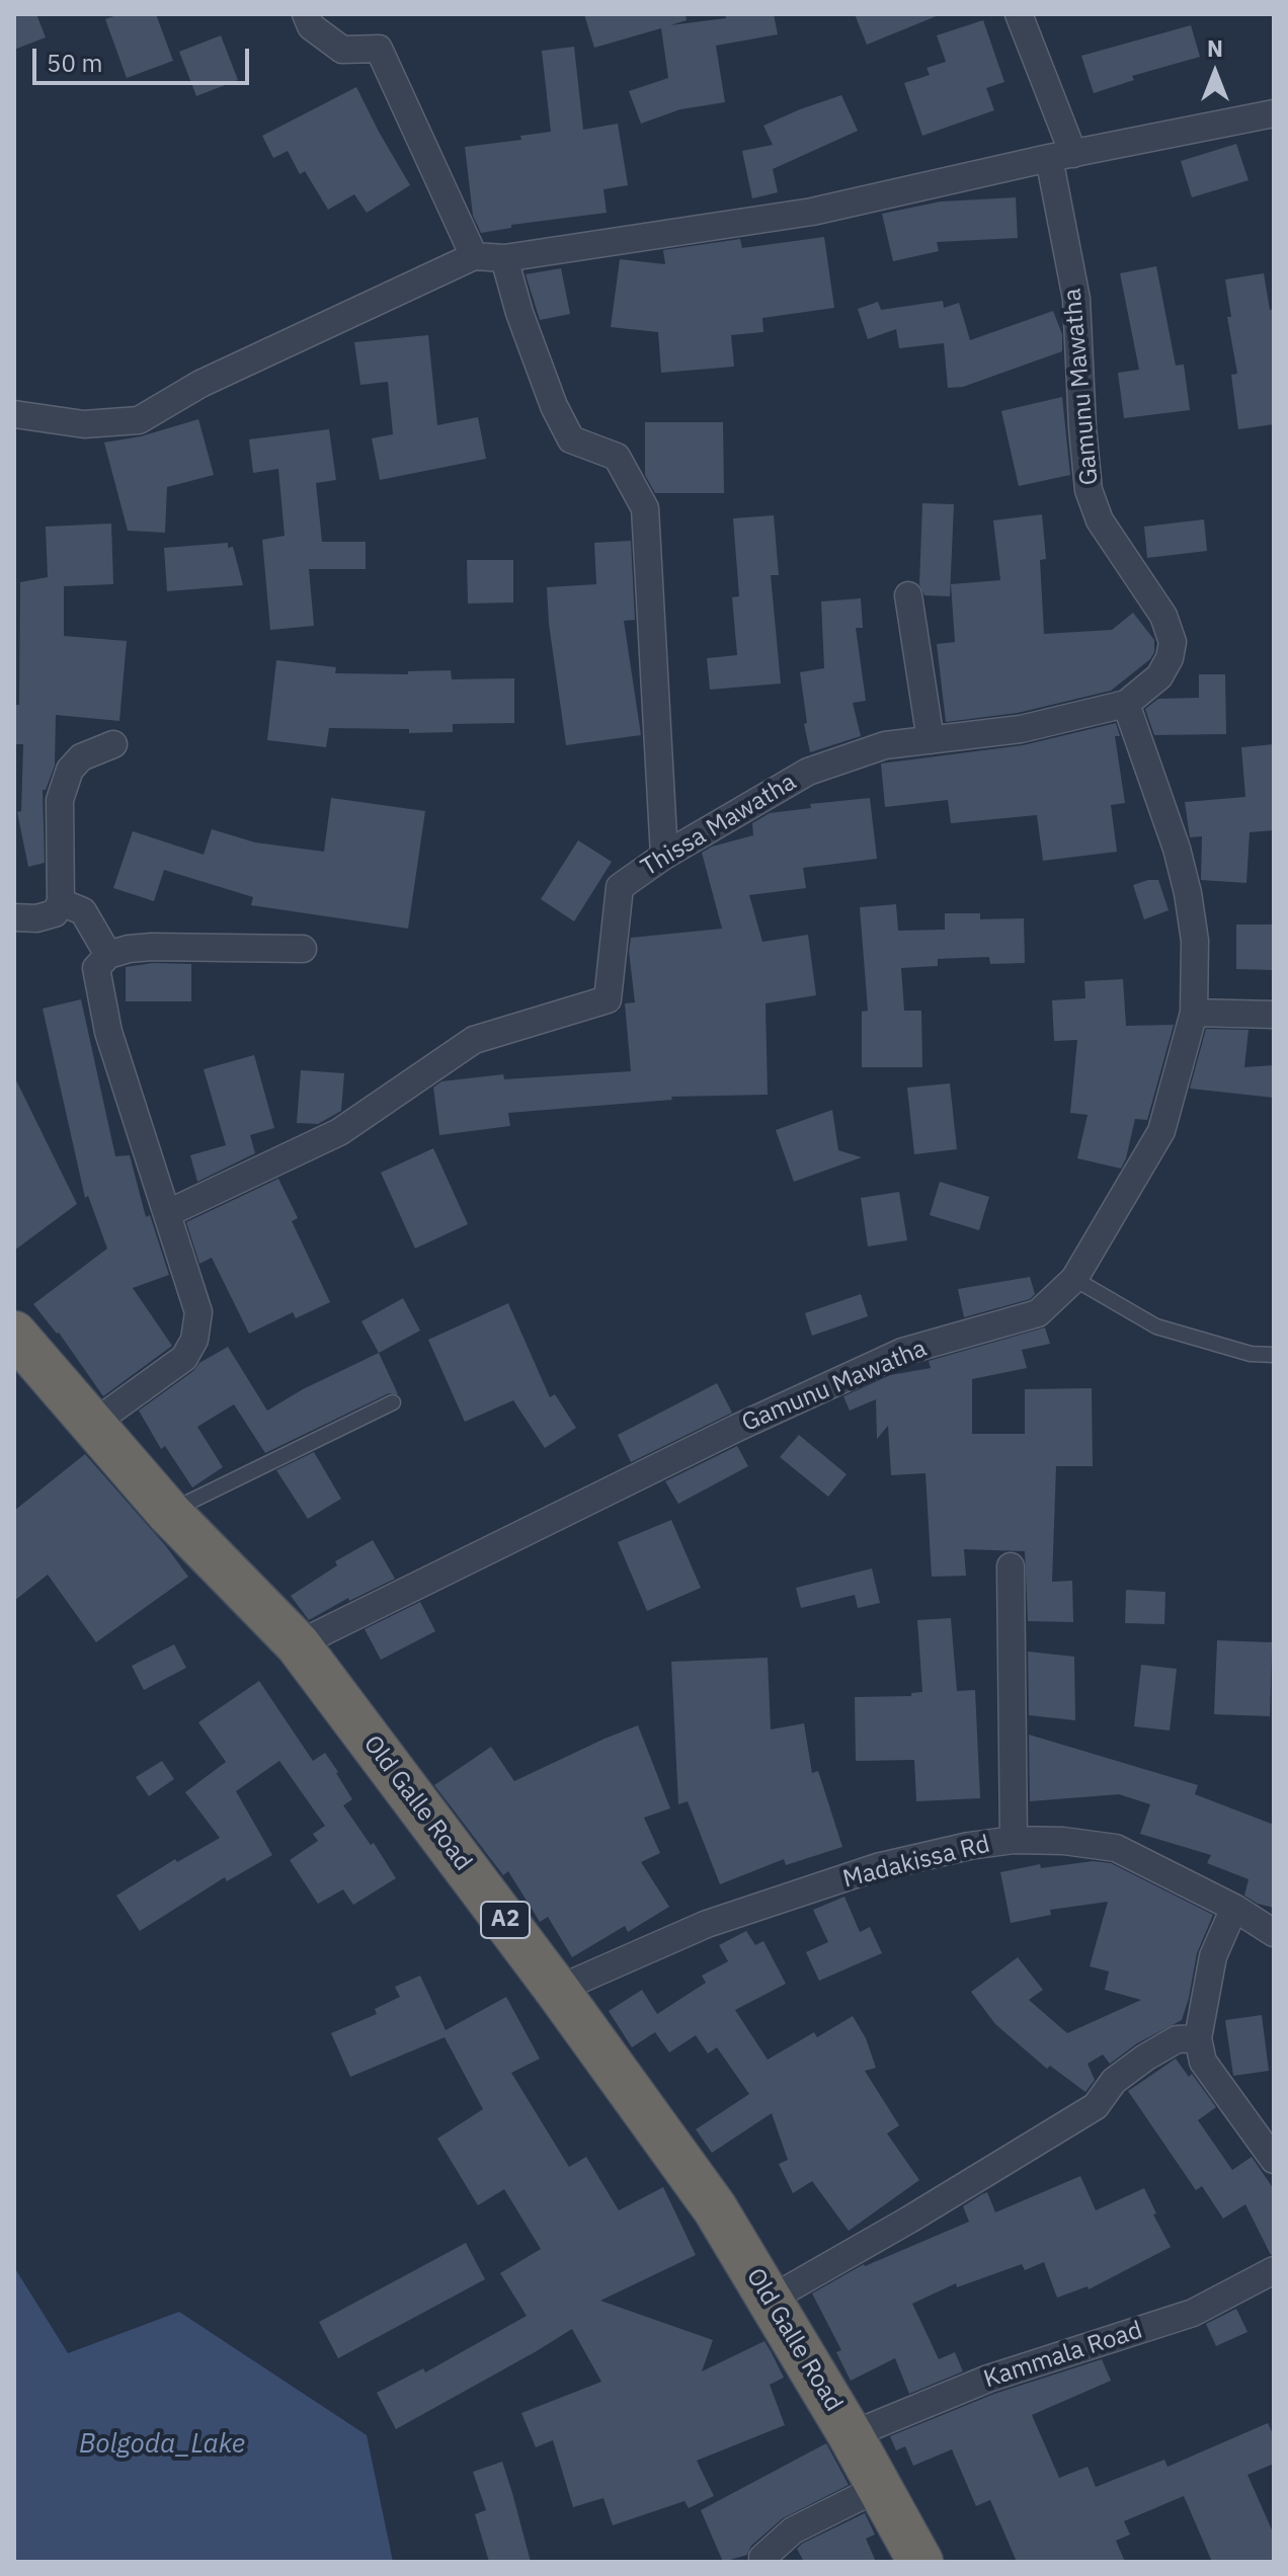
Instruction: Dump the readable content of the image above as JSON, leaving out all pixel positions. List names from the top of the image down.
{
  "streets": {
    "highway": ["Old Galle Road", "A2"],
    "street": [
      "Gamunu Mawatha",
      "Thissa Mawatha",
      "Madakissa Rd",
      "Kammala Road"
    ]
  },
  "crossings": [
    ["Gamunu Mawatha", "Thissa Mawatha"],
    ["Gamunu Mawatha", "Old Galle Road"],
    ["Old Galle Road", "Madakissa Rd"],
    ["Old Galle Road", "Kammala Road"]
  ],
  "water": ["Bolgoda_Lake"],
  "scale_bar": "50 m",
  "north": "top"
}
